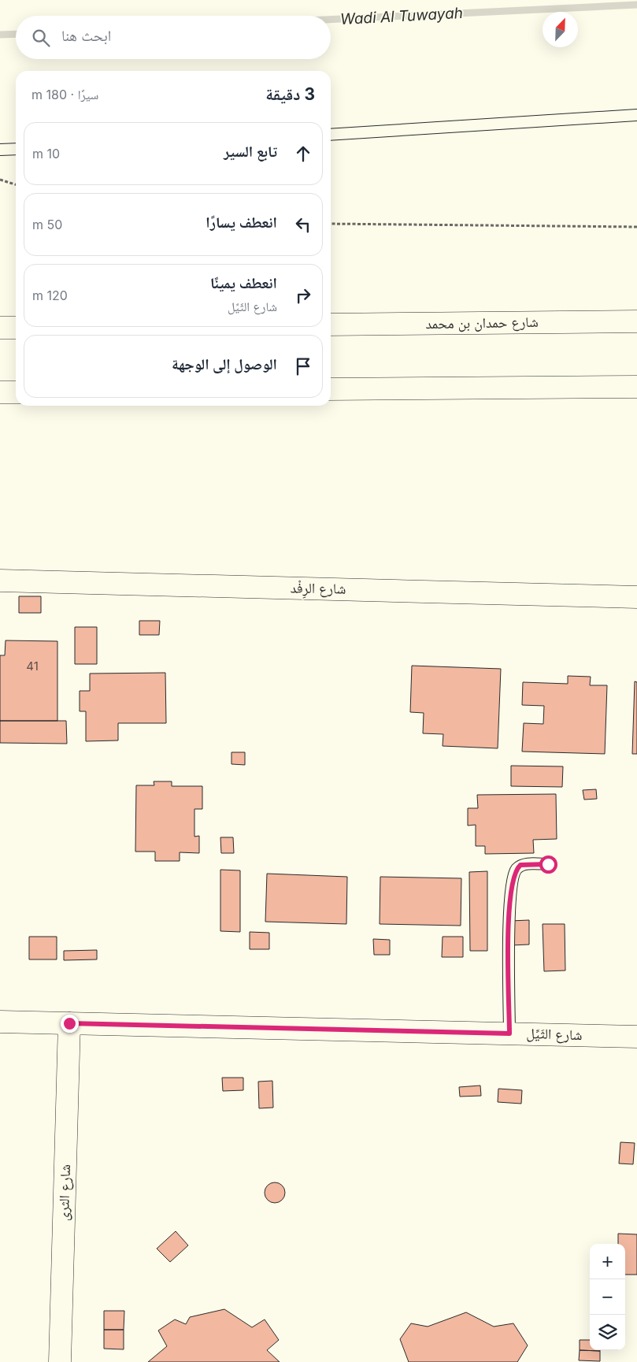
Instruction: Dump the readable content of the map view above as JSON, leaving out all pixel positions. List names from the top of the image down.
{
  "streets": {
    "street": [
      "شارع حمدان بن محمد",
      "شارع الرِفْد",
      "شارع الثَيِّل",
      "شارع الثرى"
    ]
  },
  "crossings": [
    ["شارع الثَيِّل", "شارع الثرى"]
  ],
  "water": ["Wadi Al Tuwayah"],
  "house_numbers": ["41"],
  "north": "top right",
  "page": {
    "search": "ابحث هنا",
    "heading": ["3 دقيقة", "سيرًا · 180 m"],
    "list": [
      ["تابع السير", "10 m"],
      ["انعطف يسارًا", "50 m"],
      ["انعطف يمينًا", "شارع الثَيِّل", "120 m"],
      "الوصول إلى الوجهة"
    ],
    "map_buttons": ["+", "−"]
  }
}
